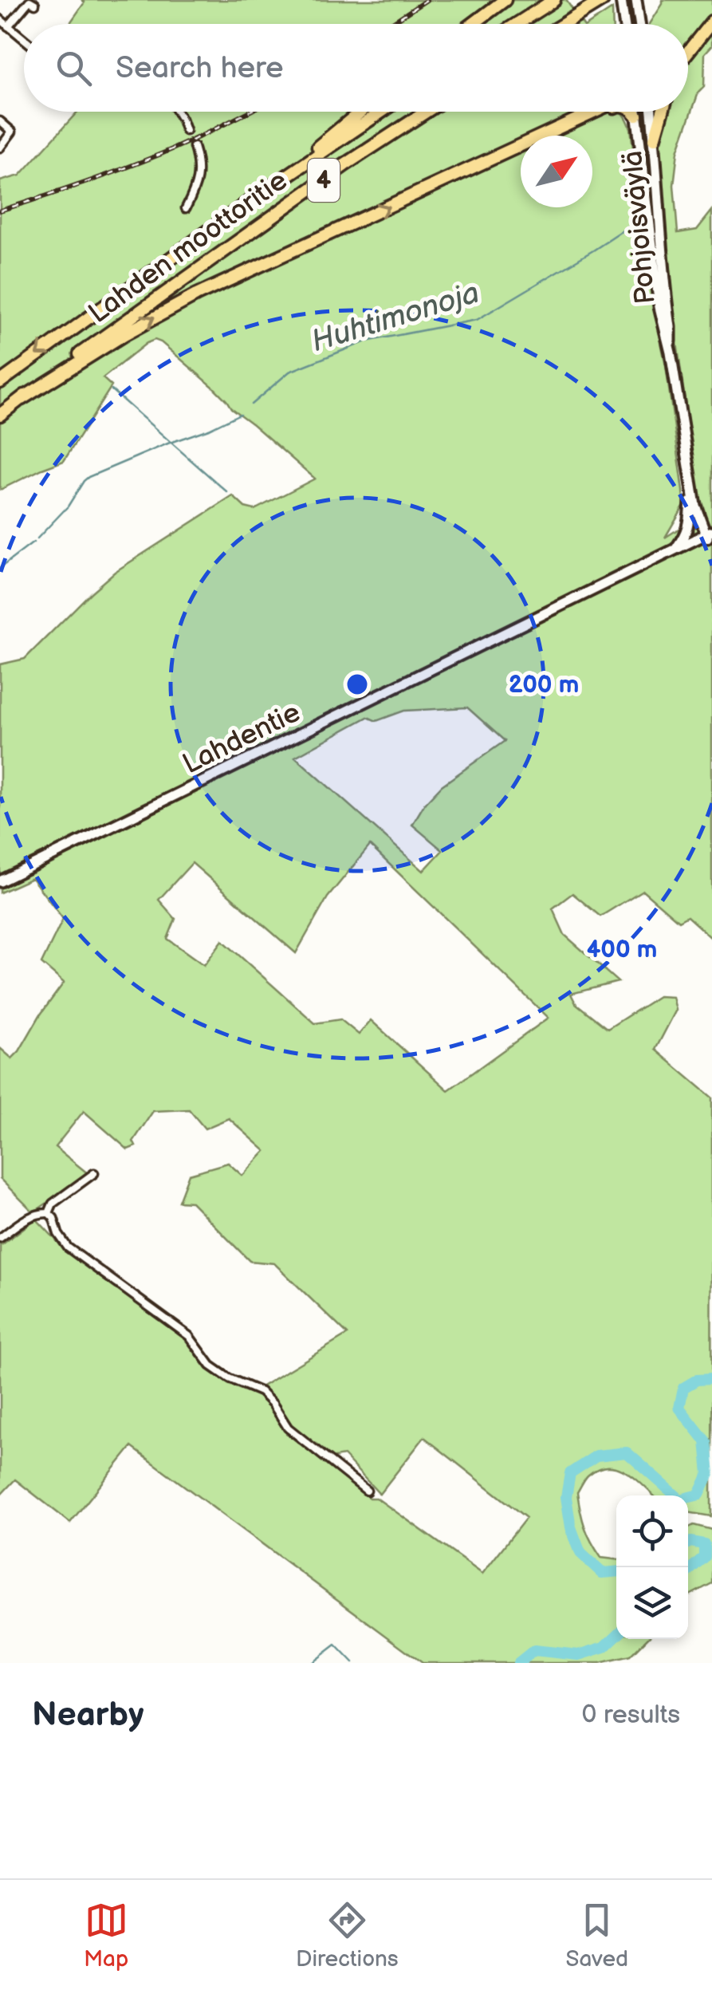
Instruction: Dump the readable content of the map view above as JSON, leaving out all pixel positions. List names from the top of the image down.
{
  "streets": {
    "highway": ["4", "Lahden moottoritie"],
    "main road": ["Pohjoisväylä", "Lahdentie"]
  },
  "crossings": [
    ["Pohjoisväylä", "Lahdentie"]
  ],
  "water": ["Huhtimonoja"],
  "north": "top right",
  "page": {
    "search": "Search here",
    "heading": ["Nearby", "0 results"],
    "nav": ["Map", "Directions", "Saved"]
  },
  "rings": ["200 m", "400 m"]
}
